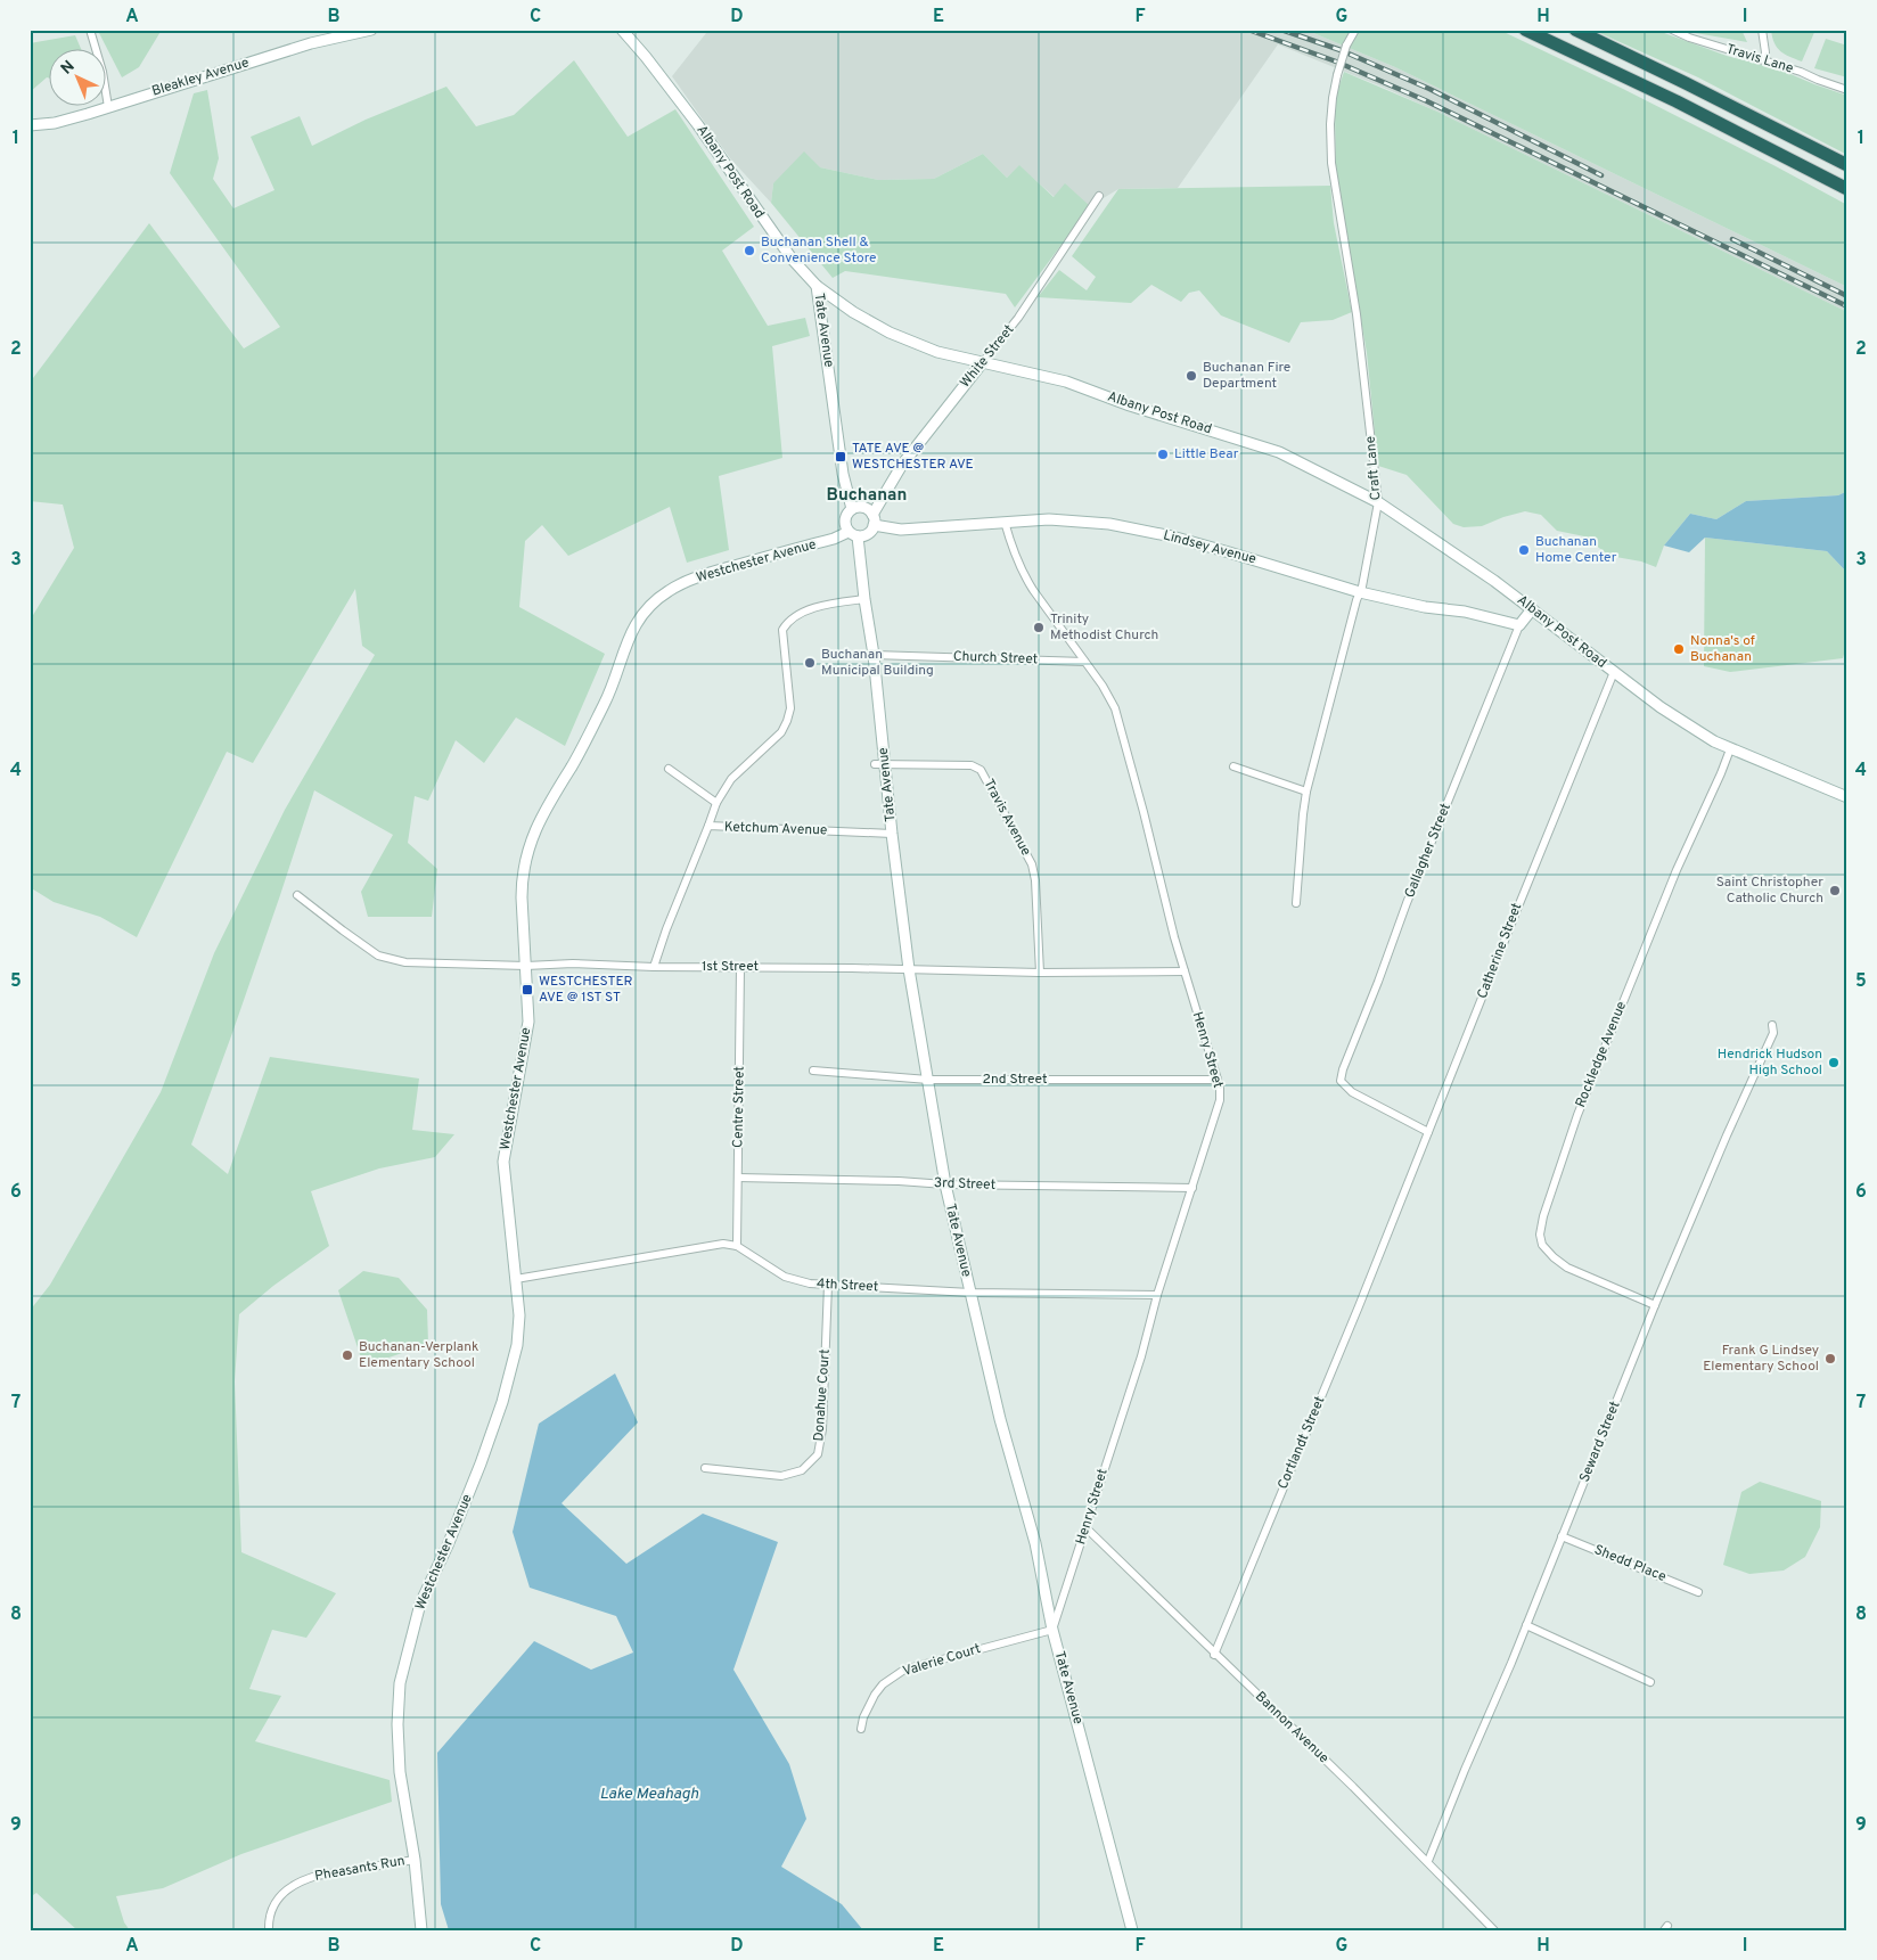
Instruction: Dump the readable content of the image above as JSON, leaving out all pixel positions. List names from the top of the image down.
{
  "streets": {
    "street": [
      "Travis Lane",
      "Bleakley Avenue",
      "Albany Post Road",
      "Tate Avenue",
      "White Street",
      "Craft Lane",
      "Lindsey Avenue",
      "Westchester Avenue",
      "Church Street",
      "Travis Avenue",
      "Ketchum Avenue",
      "Gallagher Street",
      "Catherine Street",
      "1st Street",
      "Henry Street",
      "Rockledge Avenue",
      "2nd Street",
      "Centre Street",
      "3rd Street",
      "4th Street",
      "Donahue Court",
      "Seward Street",
      "Cortlandt Street",
      "Shedd Place",
      "Valerie Court",
      "Bannon Avenue",
      "Pheasants Run"
    ]
  },
  "crossings": [
    ["Albany Post Road", "Tate Avenue"],
    ["Albany Post Road", "White Street"],
    ["Albany Post Road", "Craft Lane"],
    ["Albany Post Road", "Catherine Street"],
    ["Albany Post Road", "Rockledge Avenue"],
    ["Tate Avenue", "White Street"],
    ["Tate Avenue", "Lindsey Avenue"],
    ["Tate Avenue", "Westchester Avenue"],
    ["Tate Avenue", "Church Street"],
    ["Tate Avenue", "Travis Avenue"],
    ["Tate Avenue", "Ketchum Avenue"],
    ["Tate Avenue", "1st Street"],
    ["Tate Avenue", "Henry Street"],
    ["Tate Avenue", "2nd Street"],
    ["Tate Avenue", "3rd Street"],
    ["Tate Avenue", "4th Street"],
    ["Tate Avenue", "Valerie Court"],
    ["White Street", "Lindsey Avenue"],
    ["White Street", "Westchester Avenue"],
    ["Craft Lane", "Lindsey Avenue"],
    ["Lindsey Avenue", "Westchester Avenue"],
    ["Lindsey Avenue", "Gallagher Street"],
    ["Lindsey Avenue", "Henry Street"],
    ["Westchester Avenue", "1st Street"],
    ["Westchester Avenue", "Pheasants Run"],
    ["Church Street", "Henry Street"],
    ["Travis Avenue", "1st Street"],
    ["Ketchum Avenue", "1st Street"],
    ["Gallagher Street", "Catherine Street"],
    ["Catherine Street", "Cortlandt Street"],
    ["1st Street", "Henry Street"],
    ["1st Street", "Centre Street"],
    ["Henry Street", "2nd Street"],
    ["Henry Street", "3rd Street"],
    ["Henry Street", "4th Street"],
    ["Henry Street", "Valerie Court"],
    ["Henry Street", "Bannon Avenue"],
    ["Rockledge Avenue", "Seward Street"],
    ["Centre Street", "3rd Street"],
    ["Centre Street", "4th Street"],
    ["4th Street", "Donahue Court"],
    ["Seward Street", "Shedd Place"],
    ["Seward Street", "Bannon Avenue"],
    ["Cortlandt Street", "Bannon Avenue"]
  ],
  "districts": ["Buchanan"],
  "water": ["Lake Meahagh"],
  "places": {
    "other": [
      "Buchanan Shell & Convenience Store",
      "Buchanan Fire Department",
      "Little Bear",
      "Buchanan Home Center",
      "Trinity Methodist Church",
      "Nonna's of Buchanan",
      "Buchanan Municipal Building",
      "Saint Christopher Catholic Church",
      "Hendrick Hudson High School",
      "Buchanan-Verplank Elementary School",
      "Frank G Lindsey Elementary School"
    ],
    "transit": ["TATE AVE @ WESTCHESTER AVE", "WESTCHESTER AVE @ 1ST ST"]
  },
  "north": "top left",
  "grid": {
    "columns": [
      "A",
      "B",
      "C",
      "D",
      "E",
      "F",
      "G",
      "H",
      "I"
    ],
    "rows": [
      "1",
      "2",
      "3",
      "4",
      "5",
      "6",
      "7",
      "8",
      "9"
    ]
  }
}
